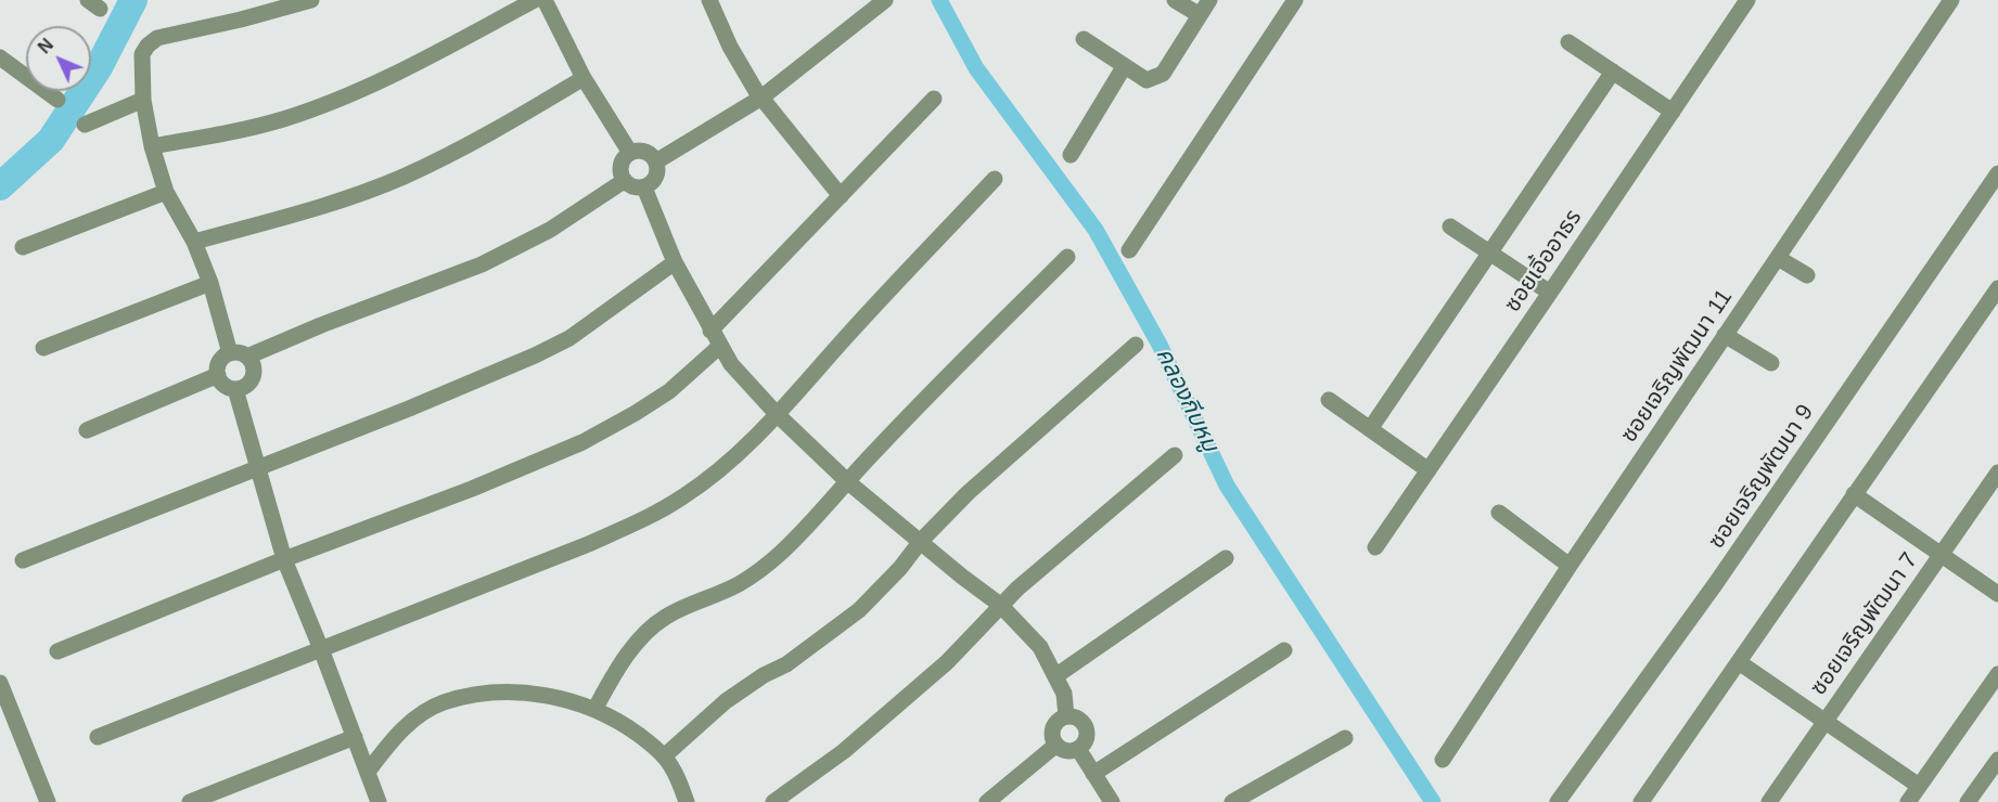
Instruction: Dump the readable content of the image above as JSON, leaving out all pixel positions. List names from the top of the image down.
{
  "streets": {
    "street": [
      "ซอยเอิ้ออาธร",
      "ซอยเจริญพัฒนา 11",
      "ซอยเจริญพัฒนา 9",
      "ซอยเจริญพัฒนา 7"
    ]
  },
  "water": ["คลองกีบหมู"],
  "north": "top left"
}
